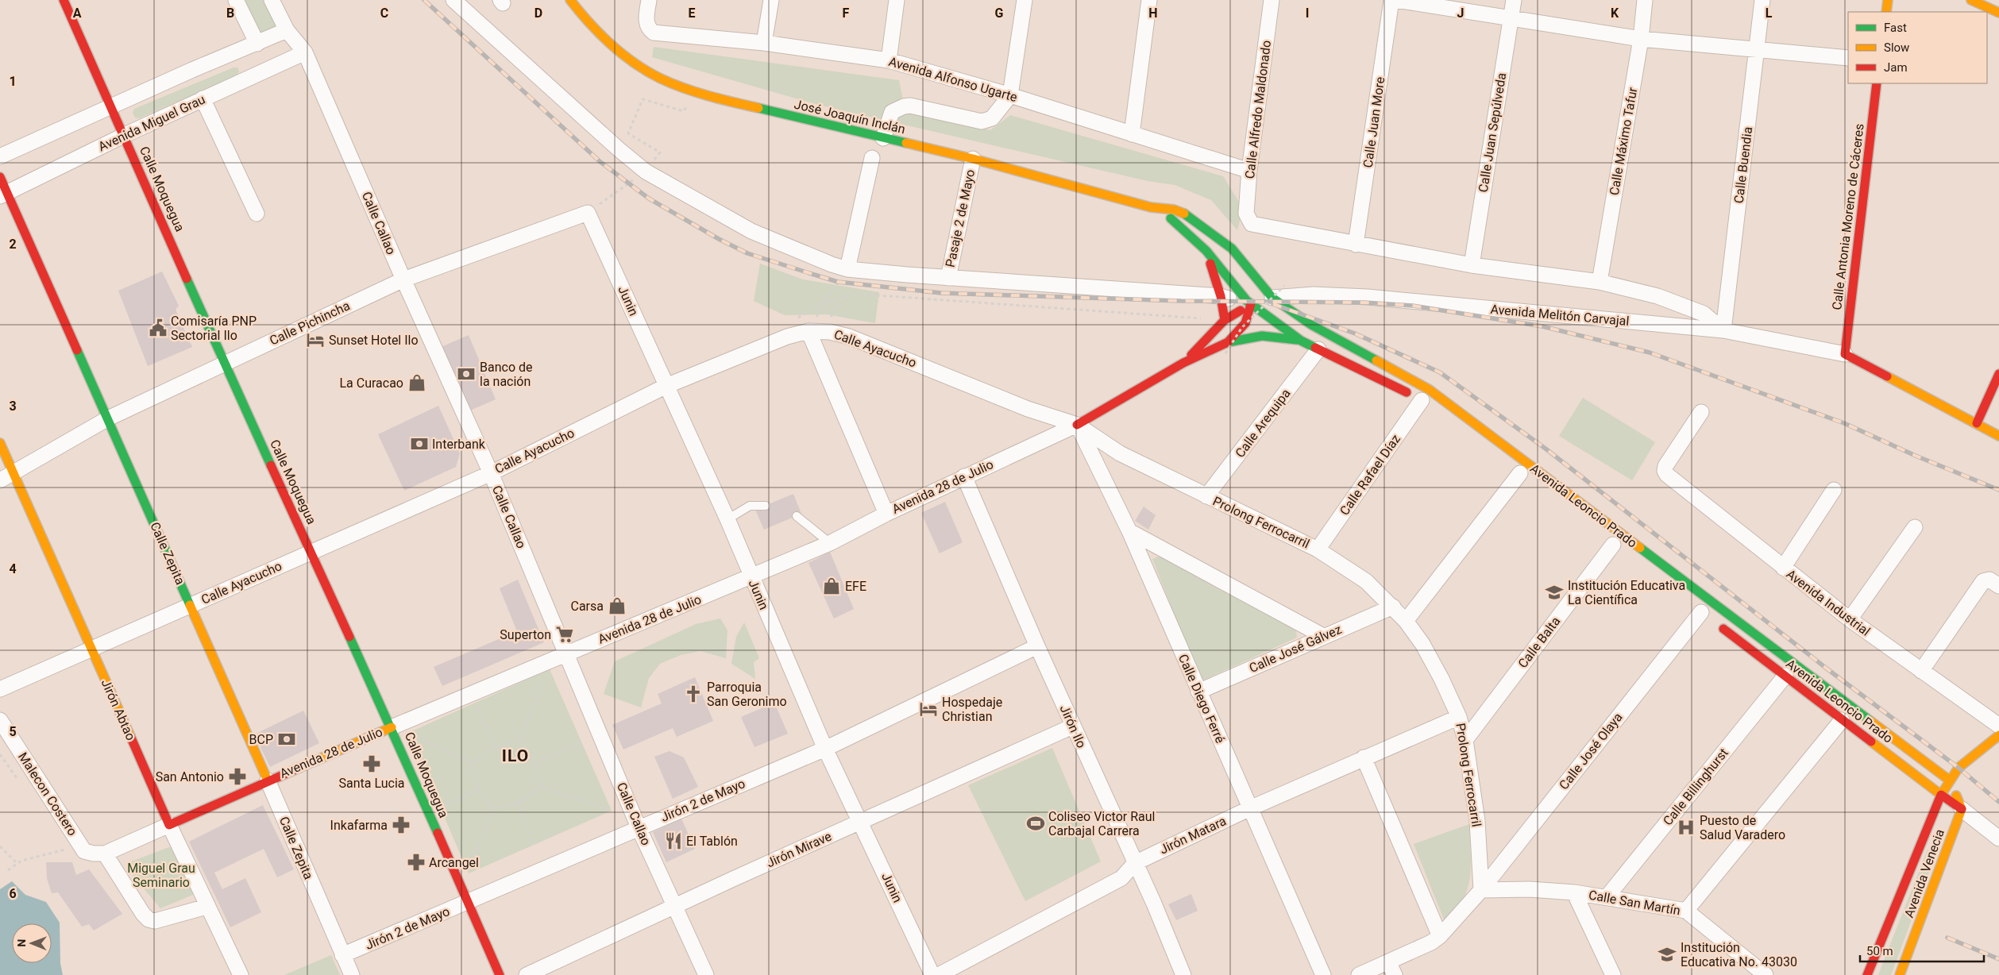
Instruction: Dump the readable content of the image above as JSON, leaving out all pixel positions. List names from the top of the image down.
{
  "streets": {
    "street": [
      "Avenida Alfonso Ugarte",
      "Calle Alfredo Maldonado",
      "José Joaquín Inclán",
      "Calle Juan More",
      "Avenida Miguel Grau",
      "Calle Juan Sepúlveda",
      "Calle Máximo Tafur",
      "Calle Buendia",
      "Calle Moquegua",
      "Calle Antonia Moreno de Cáceres",
      "Pasaje 2 de Mayo",
      "Calle Callao",
      "Junin",
      "Avenida Melitón Carvajal",
      "Calle Pichincha",
      "Calle Ayacucho",
      "Calle Arequipa",
      "Calle Rafael Díaz",
      "Avenida 28 de Julio",
      "Avenida Leoncio Prado",
      "Prolong Ferrocarril",
      "Calle Zepita",
      "Avenida Industrial",
      "Calle Balta",
      "Calle José Gálvez",
      "Calle Diego Ferré",
      "Jirón Abtao",
      "Jirón Ilo",
      "Calle José Olaya",
      "Calle Billinghurst",
      "Malecon Costero",
      "Jirón 2 de Mayo",
      "Jirón Matara",
      "Jirón Mirave",
      "Avenida Venecia",
      "Calle San Martín"
    ]
  },
  "crossings": [
    ["Avenida Alfonso Ugarte", "Calle Alfredo Maldonado"],
    ["Calle Alfredo Maldonado", "Calle Juan More"],
    ["José Joaquín Inclán", "Pasaje 2 de Mayo"],
    ["José Joaquín Inclán", "Avenida Melitón Carvajal"],
    ["José Joaquín Inclán", "Avenida 28 de Julio"],
    ["José Joaquín Inclán", "Avenida Leoncio Prado"],
    ["Avenida Miguel Grau", "Calle Moquegua"],
    ["Avenida Miguel Grau", "Calle Callao"],
    ["Avenida Miguel Grau", "Calle Zepita"],
    ["Calle Buendia", "Avenida Melitón Carvajal"],
    ["Calle Moquegua", "Calle Pichincha"],
    ["Calle Moquegua", "Calle Ayacucho"],
    ["Calle Moquegua", "Avenida 28 de Julio"],
    ["Calle Moquegua", "Jirón 2 de Mayo"],
    ["Calle Antonia Moreno de Cáceres", "Avenida Melitón Carvajal"],
    ["Calle Callao", "Calle Pichincha"],
    ["Calle Callao", "Calle Ayacucho"],
    ["Calle Callao", "Avenida 28 de Julio"],
    ["Calle Callao", "Jirón 2 de Mayo"],
    ["Calle Callao", "Jirón Mirave"],
    ["Junin", "Calle Pichincha"],
    ["Junin", "Calle Ayacucho"],
    ["Junin", "Avenida 28 de Julio"],
    ["Junin", "Jirón 2 de Mayo"],
    ["Junin", "Jirón Mirave"],
    ["Avenida Melitón Carvajal", "Avenida 28 de Julio"],
    ["Avenida Melitón Carvajal", "Avenida Leoncio Prado"],
    ["Calle Pichincha", "Calle Zepita"],
    ["Calle Pichincha", "Jirón Abtao"],
    ["Calle Ayacucho", "Avenida 28 de Julio"],
    ["Calle Ayacucho", "Prolong Ferrocarril"],
    ["Calle Ayacucho", "Calle Zepita"],
    ["Calle Ayacucho", "Calle Diego Ferré"],
    ["Calle Ayacucho", "Jirón Abtao"],
    ["Calle Arequipa", "Prolong Ferrocarril"],
    ["Calle Rafael Díaz", "Prolong Ferrocarril"],
    ["Avenida 28 de Julio", "Avenida Leoncio Prado"],
    ["Avenida 28 de Julio", "Prolong Ferrocarril"],
    ["Avenida 28 de Julio", "Calle Zepita"],
    ["Avenida 28 de Julio", "Calle Diego Ferré"],
    ["Avenida 28 de Julio", "Jirón Abtao"],
    ["Avenida 28 de Julio", "Jirón Ilo"],
    ["Avenida 28 de Julio", "Malecon Costero"],
    ["Avenida Leoncio Prado", "Calle José Olaya"],
    ["Avenida Leoncio Prado", "Calle Billinghurst"],
    ["Avenida Leoncio Prado", "Avenida Venecia"],
    ["Prolong Ferrocarril", "Calle Balta"],
    ["Prolong Ferrocarril", "Calle José Gálvez"],
    ["Prolong Ferrocarril", "Calle Diego Ferré"],
    ["Prolong Ferrocarril", "Calle José Olaya"],
    ["Prolong Ferrocarril", "Jirón Matara"],
    ["Prolong Ferrocarril", "Calle San Martín"],
    ["Calle Zepita", "Jirón 2 de Mayo"],
    ["Calle José Gálvez", "Calle Diego Ferré"],
    ["Calle Diego Ferré", "Jirón Matara"],
    ["Jirón Ilo", "Jirón 2 de Mayo"],
    ["Jirón Ilo", "Jirón Matara"],
    ["Jirón Ilo", "Jirón Mirave"],
    ["Calle José Olaya", "Calle San Martín"],
    ["Calle Billinghurst", "Calle San Martín"]
  ],
  "districts": ["ILO"],
  "parks": ["Miguel Grau Seminario"],
  "places": {
    "public building": ["Comisaría PNP Sectorial Ilo"],
    "hotel": ["Sunset Hotel Ilo", "Hospedaje Christian"],
    "bank": ["Banco de la nación", "Interbank", "BCP"],
    "shop": ["La Curacao", "EFE", "Carsa"],
    "school or university": ["Institución Educativa La Científica", "Institución Educativa No. 43030"],
    "supermarket": ["Superton"],
    "church": ["Parroquia San Geronimo"],
    "pharmacy": [
      "Santa Lucia",
      "San Antonio",
      "Inkafarma",
      "Arcangel"
    ],
    "sports": ["Coliseo Victor Raul Carbajal Carrera"],
    "hospital": ["Puesto de Salud Varadero"],
    "restaurant": ["El Tablón"]
  },
  "legend": ["Fast", "Slow", "Jam"],
  "scale_bar": "50 m",
  "north": "left",
  "grid": {
    "columns": [
      "A",
      "B",
      "C",
      "D",
      "E",
      "F",
      "G",
      "H",
      "I",
      "J",
      "K",
      "L"
    ],
    "rows": [
      "1",
      "2",
      "3",
      "4",
      "5",
      "6"
    ]
  }
}
